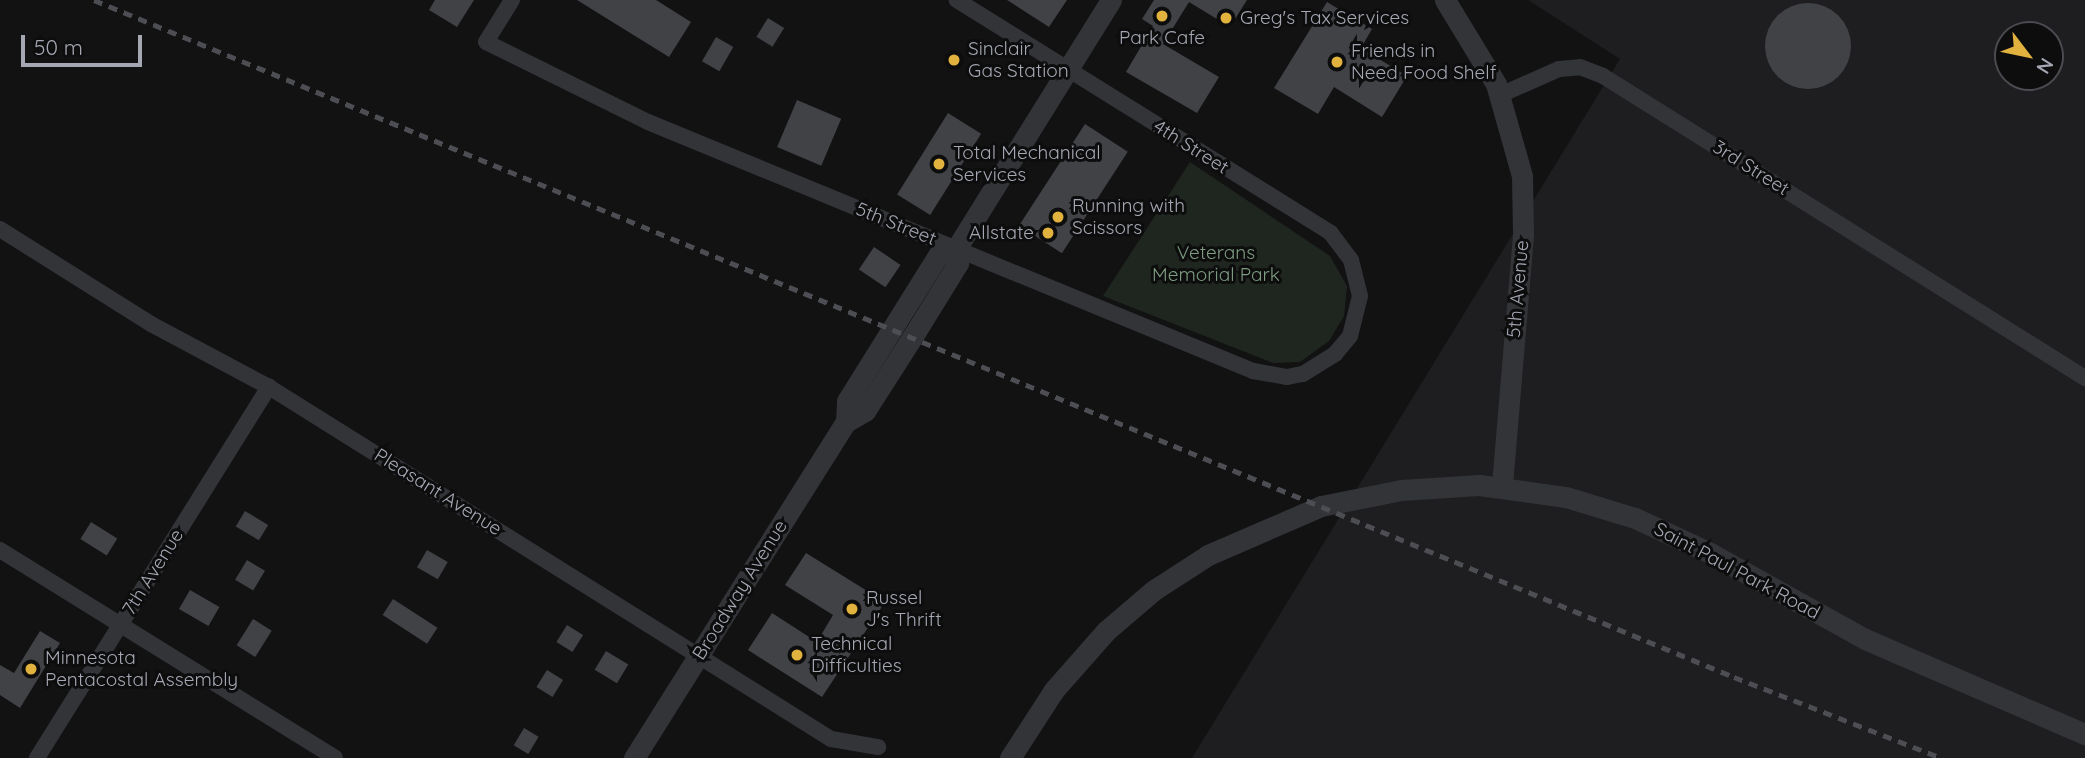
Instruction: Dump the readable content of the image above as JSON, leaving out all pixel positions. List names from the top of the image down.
{
  "streets": {
    "street": [
      "4th Street",
      "3rd Street",
      "5th Street",
      "5th Avenue",
      "Pleasant Avenue",
      "Saint Paul Park Road",
      "7th Avenue",
      "Broadway Avenue"
    ]
  },
  "crossings": [
    ["4th Street", "5th Street"],
    ["4th Street", "Broadway Avenue"],
    ["3rd Street", "5th Avenue"],
    ["5th Street", "Broadway Avenue"],
    ["5th Avenue", "Saint Paul Park Road"],
    ["Pleasant Avenue", "7th Avenue"],
    ["Pleasant Avenue", "Broadway Avenue"]
  ],
  "parks": ["Veterans Memorial Park"],
  "places": [
    "Park Cafe",
    "Greg's Tax Services",
    "Sinclair Gas Station",
    "Friends in Need Food Shelf",
    "Total Mechanical Services",
    "Running with Scissors",
    "Allstate",
    "Russel J's Thrift",
    "Technical Difficulties",
    "Minnesota Pentacostal Assembly"
  ],
  "scale_bar": "50 m",
  "north": "bottom right"
}
